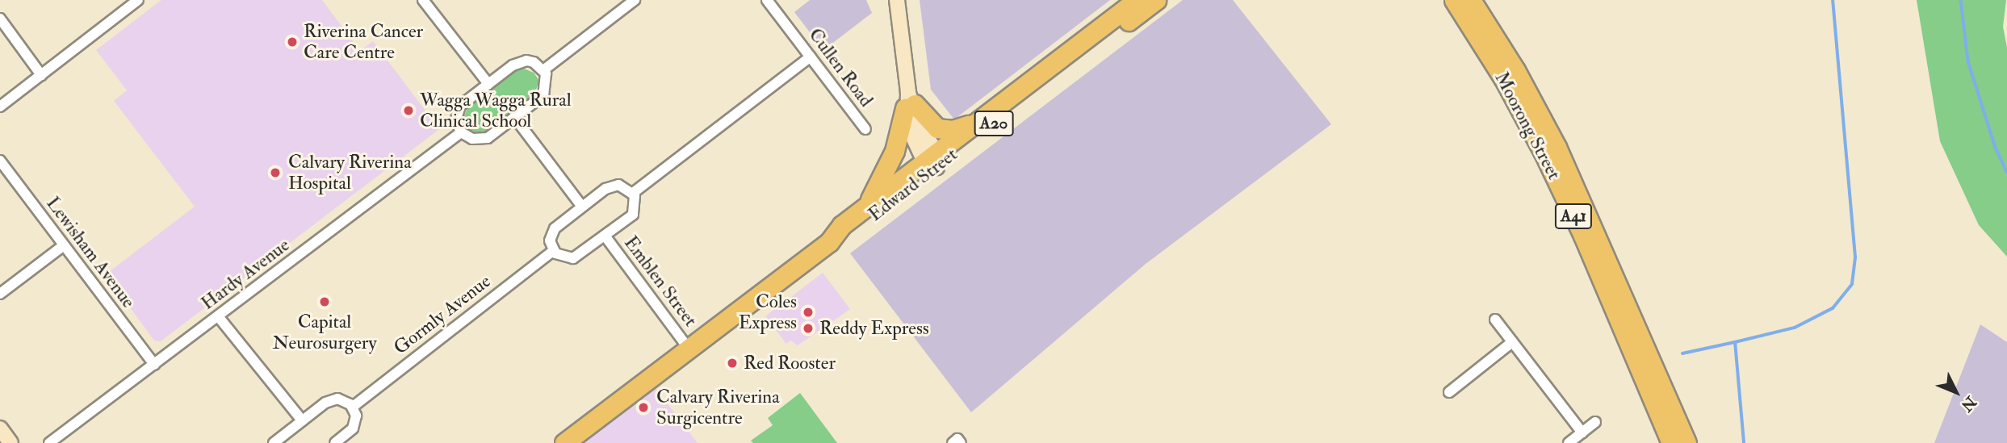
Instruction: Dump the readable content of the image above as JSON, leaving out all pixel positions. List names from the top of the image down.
{
  "streets": {
    "highway": [
      "A20",
      "Moorong Street",
      "Edward Street",
      "A41"
    ],
    "street": [
      "Cullen Road",
      "Lewisham Avenue",
      "Hardy Avenue",
      "Emblen Street",
      "Gormly Avenue"
    ]
  },
  "crossings": [
    ["Edward Street", "Emblen Street"],
    ["Lewisham Avenue", "Hardy Avenue"]
  ],
  "places": [
    "Riverina Cancer Care Centre",
    "Wagga Wagga Rural Clinical School",
    "Calvary Riverina Hospital",
    "Capital Neurosurgery",
    "Coles Express",
    "Reddy Express",
    "Red Rooster",
    "Calvary Riverina Surgicentre"
  ],
  "north": "bottom right"
}
